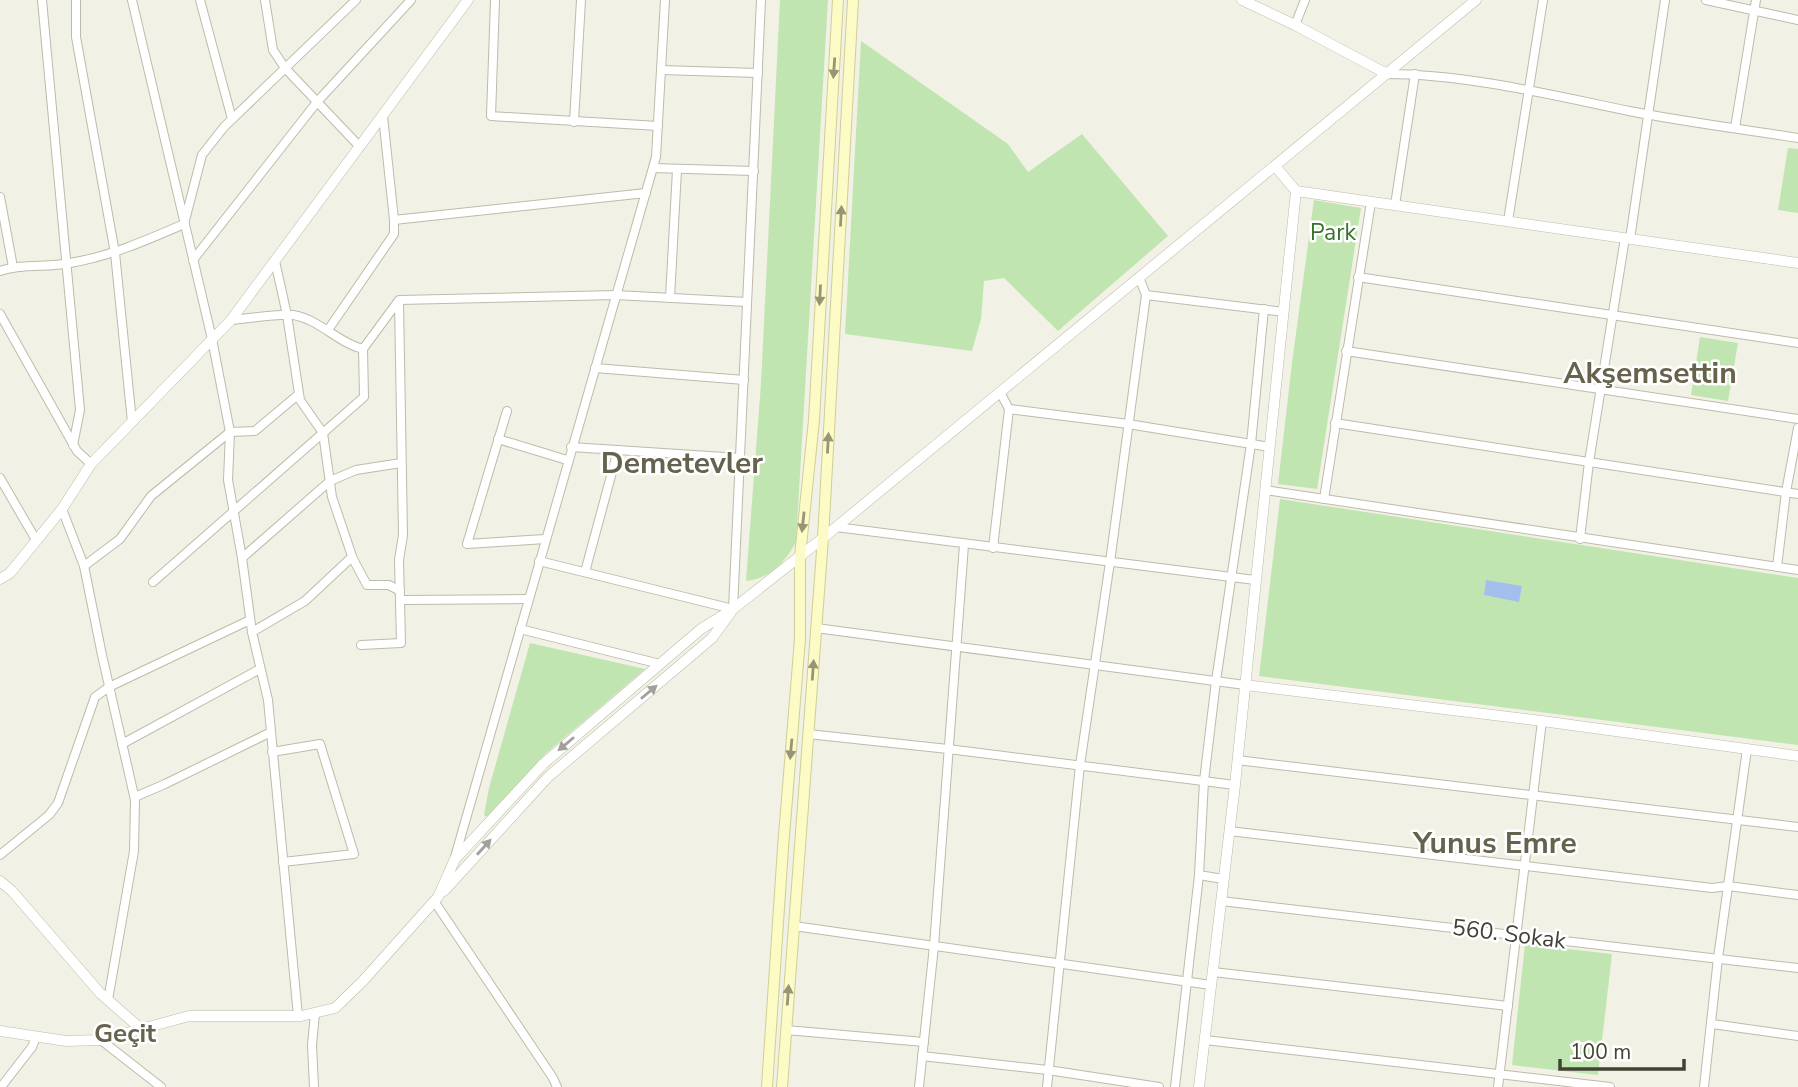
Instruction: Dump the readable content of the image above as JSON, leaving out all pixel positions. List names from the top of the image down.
{
  "streets": {
    "street": ["560. Sokak"]
  },
  "districts": [
    "Akşemsettin",
    "Demetevler",
    "Yunus Emre",
    "Geçit"
  ],
  "parks": ["Park"],
  "scale_bar": "100 m"
}
